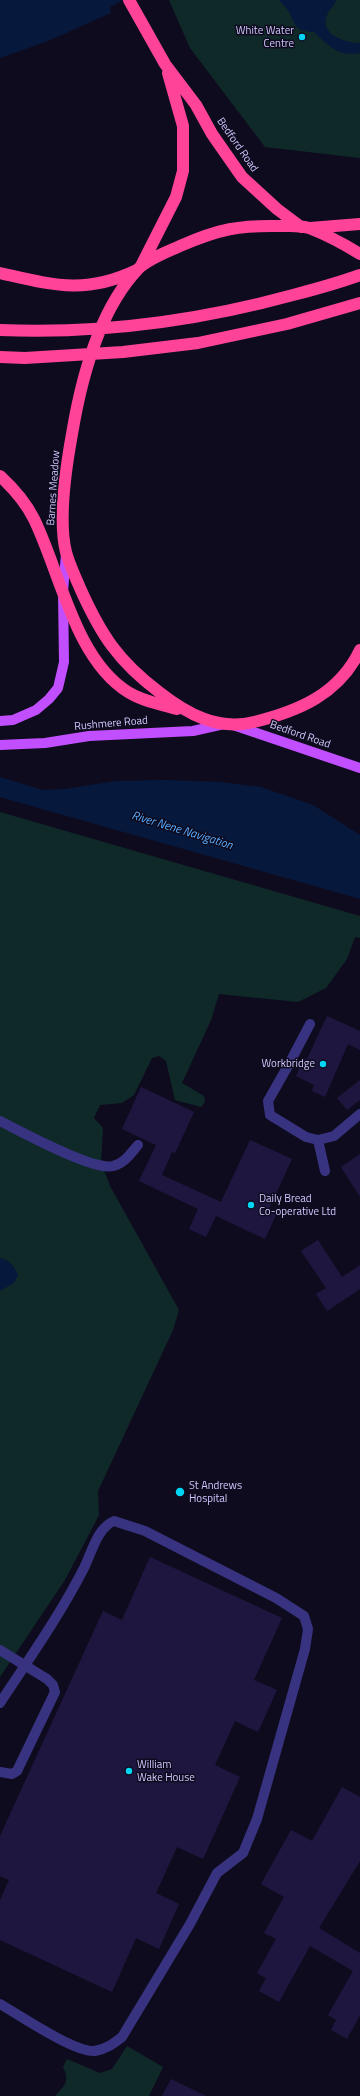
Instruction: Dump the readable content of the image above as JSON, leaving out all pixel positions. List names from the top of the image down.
{
  "streets": {
    "highway": ["Bedford Road", "Barnes Meadow"],
    "main road": ["Rushmere Road"]
  },
  "crossings": [
    ["Bedford Road", "Barnes Meadow"],
    ["Bedford Road", "Rushmere Road"],
    ["Barnes Meadow", "Rushmere Road"]
  ],
  "water": ["River Nene Navigation"],
  "places": [
    "White Water Centre",
    "Workbridge",
    "Daily Bread Co-operative Ltd",
    "St Andrews Hospital",
    "William Wake House"
  ]
}
